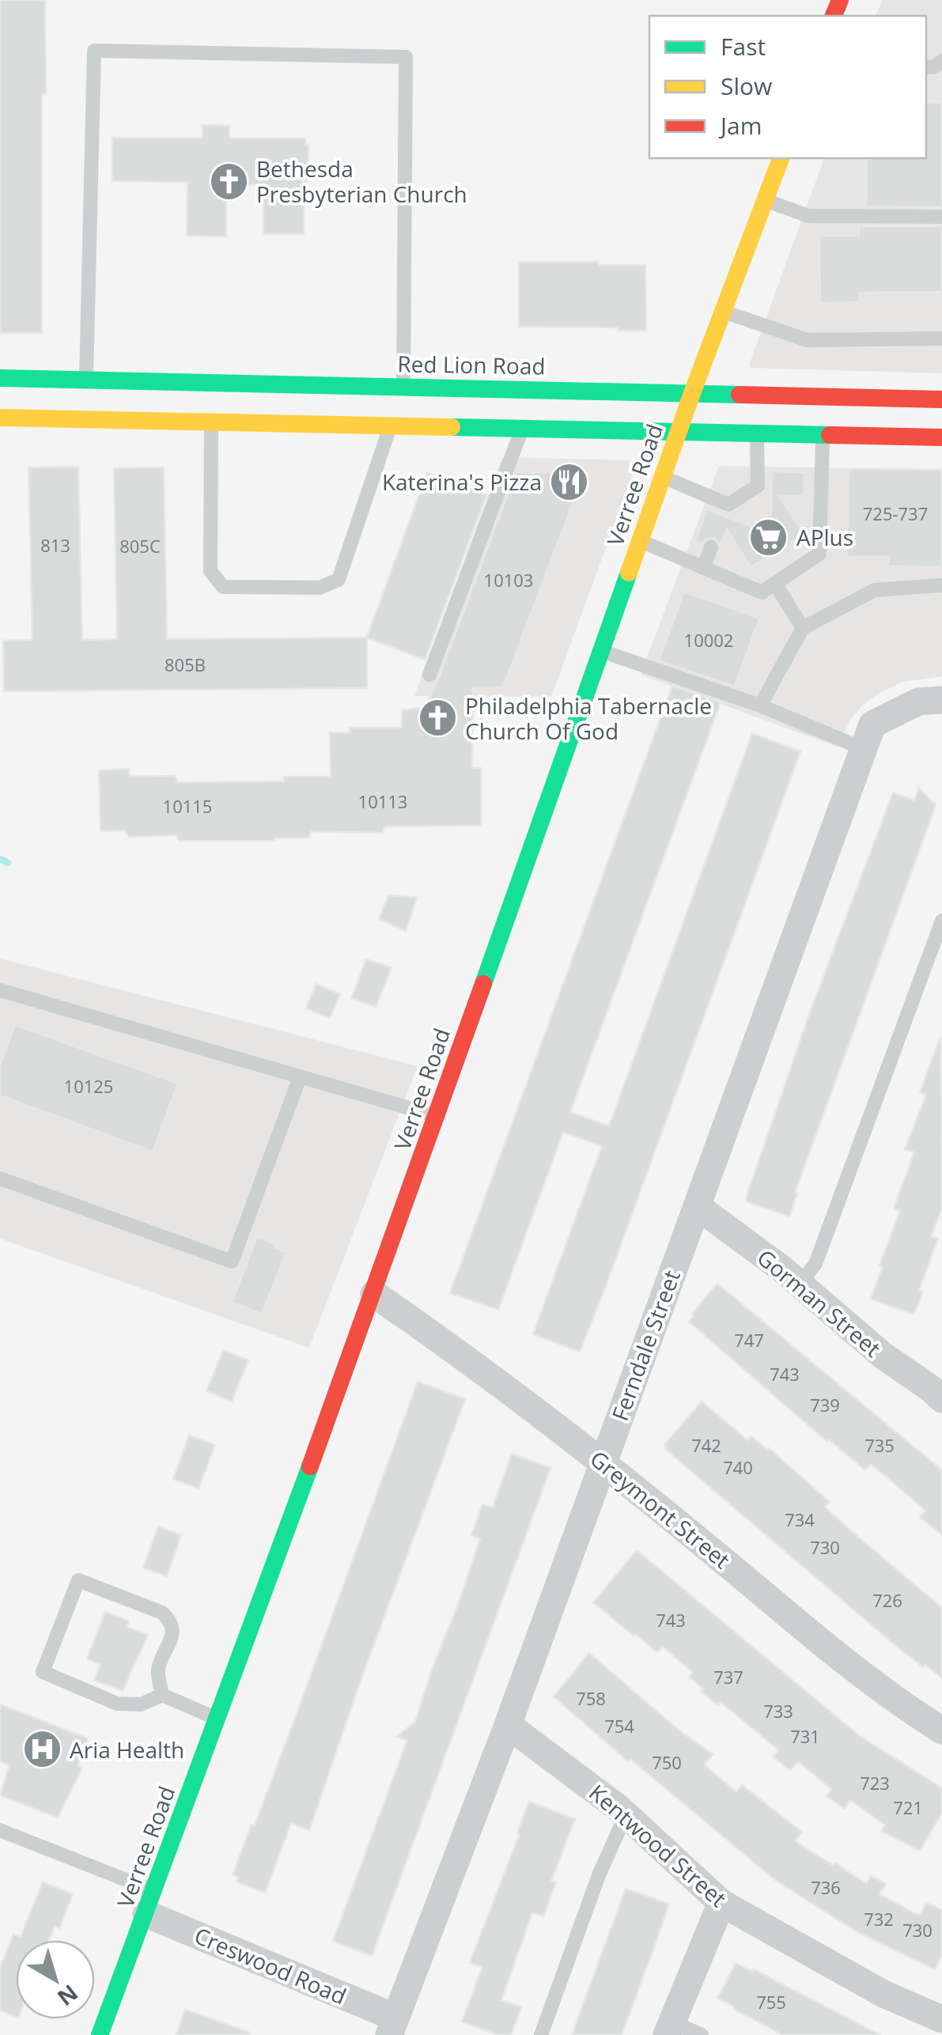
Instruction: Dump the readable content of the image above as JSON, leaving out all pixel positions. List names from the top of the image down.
{
  "streets": {
    "main road": ["Red Lion Road", "Verree Road"],
    "street": [
      "Gorman Street",
      "Ferndale Street",
      "Greymont Street",
      "Kentwood Street",
      "Creswood Road"
    ]
  },
  "crossings": [
    ["Red Lion Road", "Verree Road"],
    ["Verree Road", "Greymont Street"],
    ["Verree Road", "Creswood Road"],
    ["Gorman Street", "Ferndale Street"],
    ["Ferndale Street", "Greymont Street"],
    ["Ferndale Street", "Kentwood Street"],
    ["Ferndale Street", "Creswood Road"]
  ],
  "places": {
    "church": ["Bethesda Presbyterian Church", "Philadelphia Tabernacle Church Of God"],
    "restaurant": ["Katerina's Pizza"],
    "supermarket": ["APlus"],
    "hospital": ["Aria Health"]
  },
  "house_numbers": [
    "725-737",
    "813",
    "805C",
    "10103",
    "10002",
    "805B",
    "10113",
    "10115",
    "10125",
    "747",
    "743",
    "739",
    "742",
    "735",
    "740",
    "734",
    "730",
    "726",
    "743",
    "737",
    "758",
    "733",
    "754",
    "731",
    "750",
    "723",
    "721",
    "736",
    "732",
    "730",
    "755"
  ],
  "legend": ["Fast", "Slow", "Jam"],
  "north": "bottom right"
}
